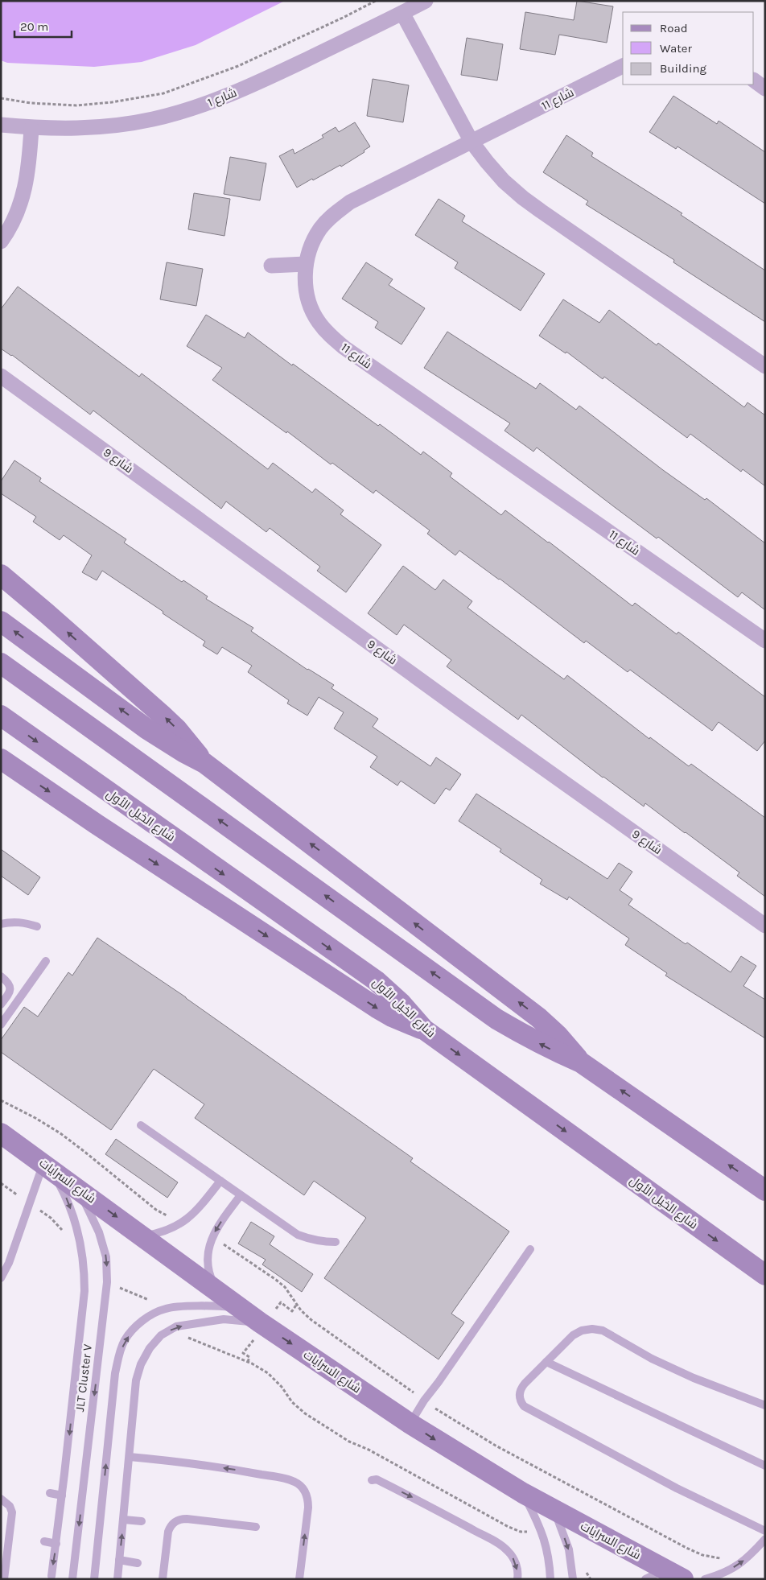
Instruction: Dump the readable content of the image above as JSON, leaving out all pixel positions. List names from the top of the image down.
{
  "streets": {
    "main road": ["شارع الخيل الأول", "شارع السرايات"],
    "street": ["شارع 1", "شارع 11", "شارع 9"],
    "lane": ["JLT Cluster V"]
  },
  "crossings": [
    ["شارع السرايات", "JLT Cluster V"]
  ],
  "one_way": ["شارع السرايات"],
  "legend": ["Road", "Water", "Building"],
  "scale_bar": "20 m"
}
